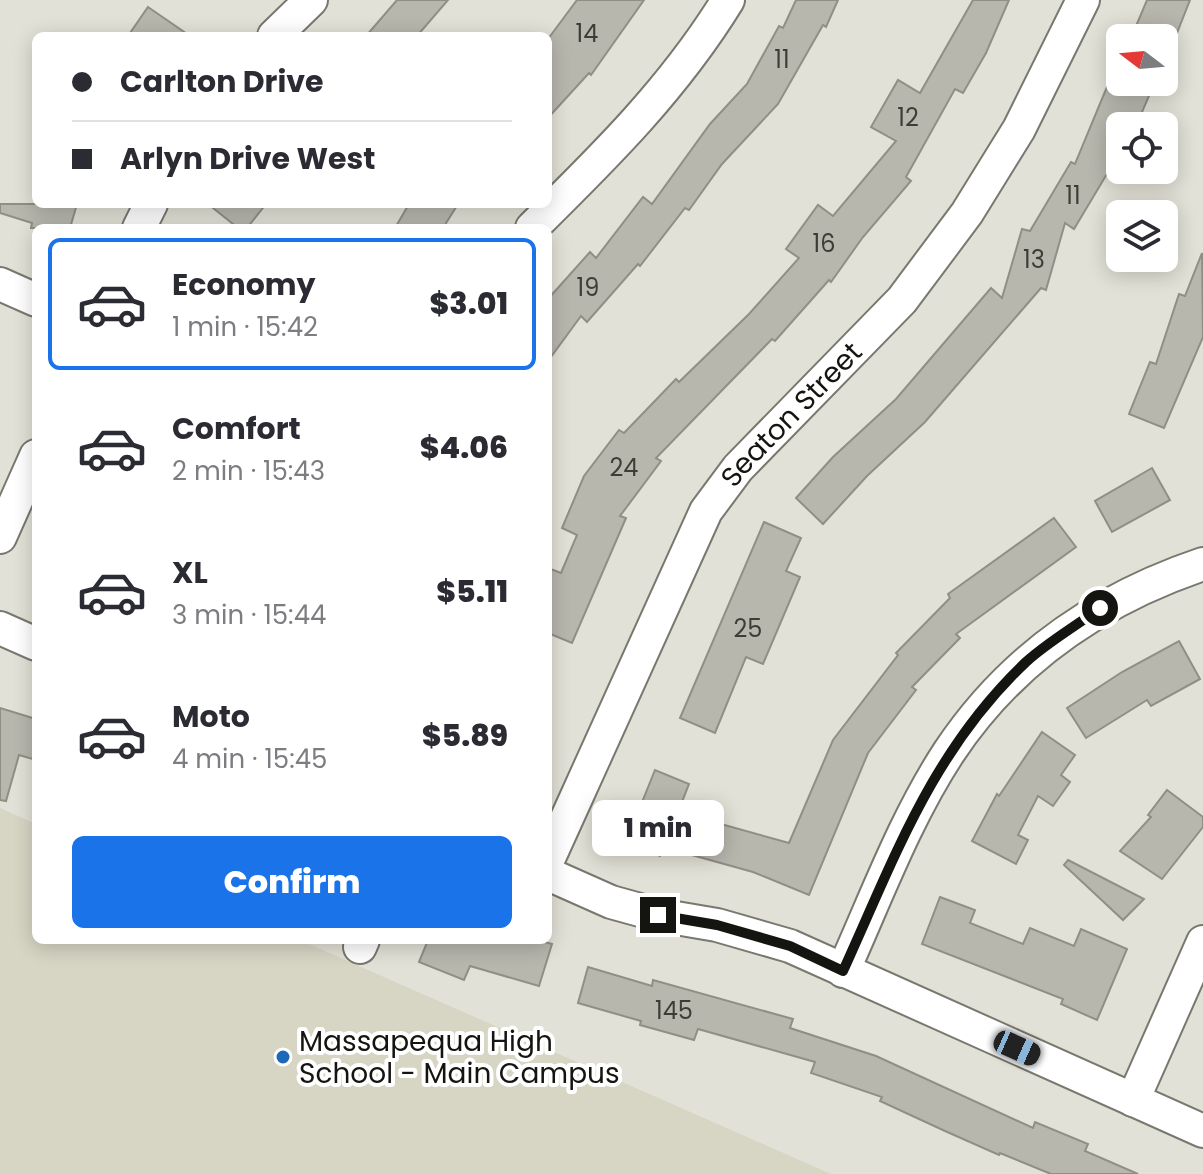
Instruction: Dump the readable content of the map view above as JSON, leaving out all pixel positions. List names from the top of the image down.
{
  "streets": {
    "street": ["Seaton Street"]
  },
  "places": ["Massapequa High School - Main Campus"],
  "house_numbers": [
    "14",
    "11",
    "12",
    "11",
    "16",
    "13",
    "19",
    "24",
    "25",
    "145"
  ],
  "north": "left",
  "page": {
    "banner": ["Carlton Drive", "Arlyn Drive West"],
    "list": [
      {
        "name": "Economy",
        "note": "1 min · 15:42",
        "value": "$3.01"
      },
      {
        "name": "Comfort",
        "note": "2 min · 15:43",
        "value": "$4.06"
      },
      {
        "name": "XL",
        "note": "3 min · 15:44",
        "value": "$5.11"
      },
      {
        "name": "Moto",
        "note": "4 min · 15:45",
        "value": "$5.89"
      }
    ],
    "bubble": "1 min",
    "buttons": "Confirm"
  }
}
